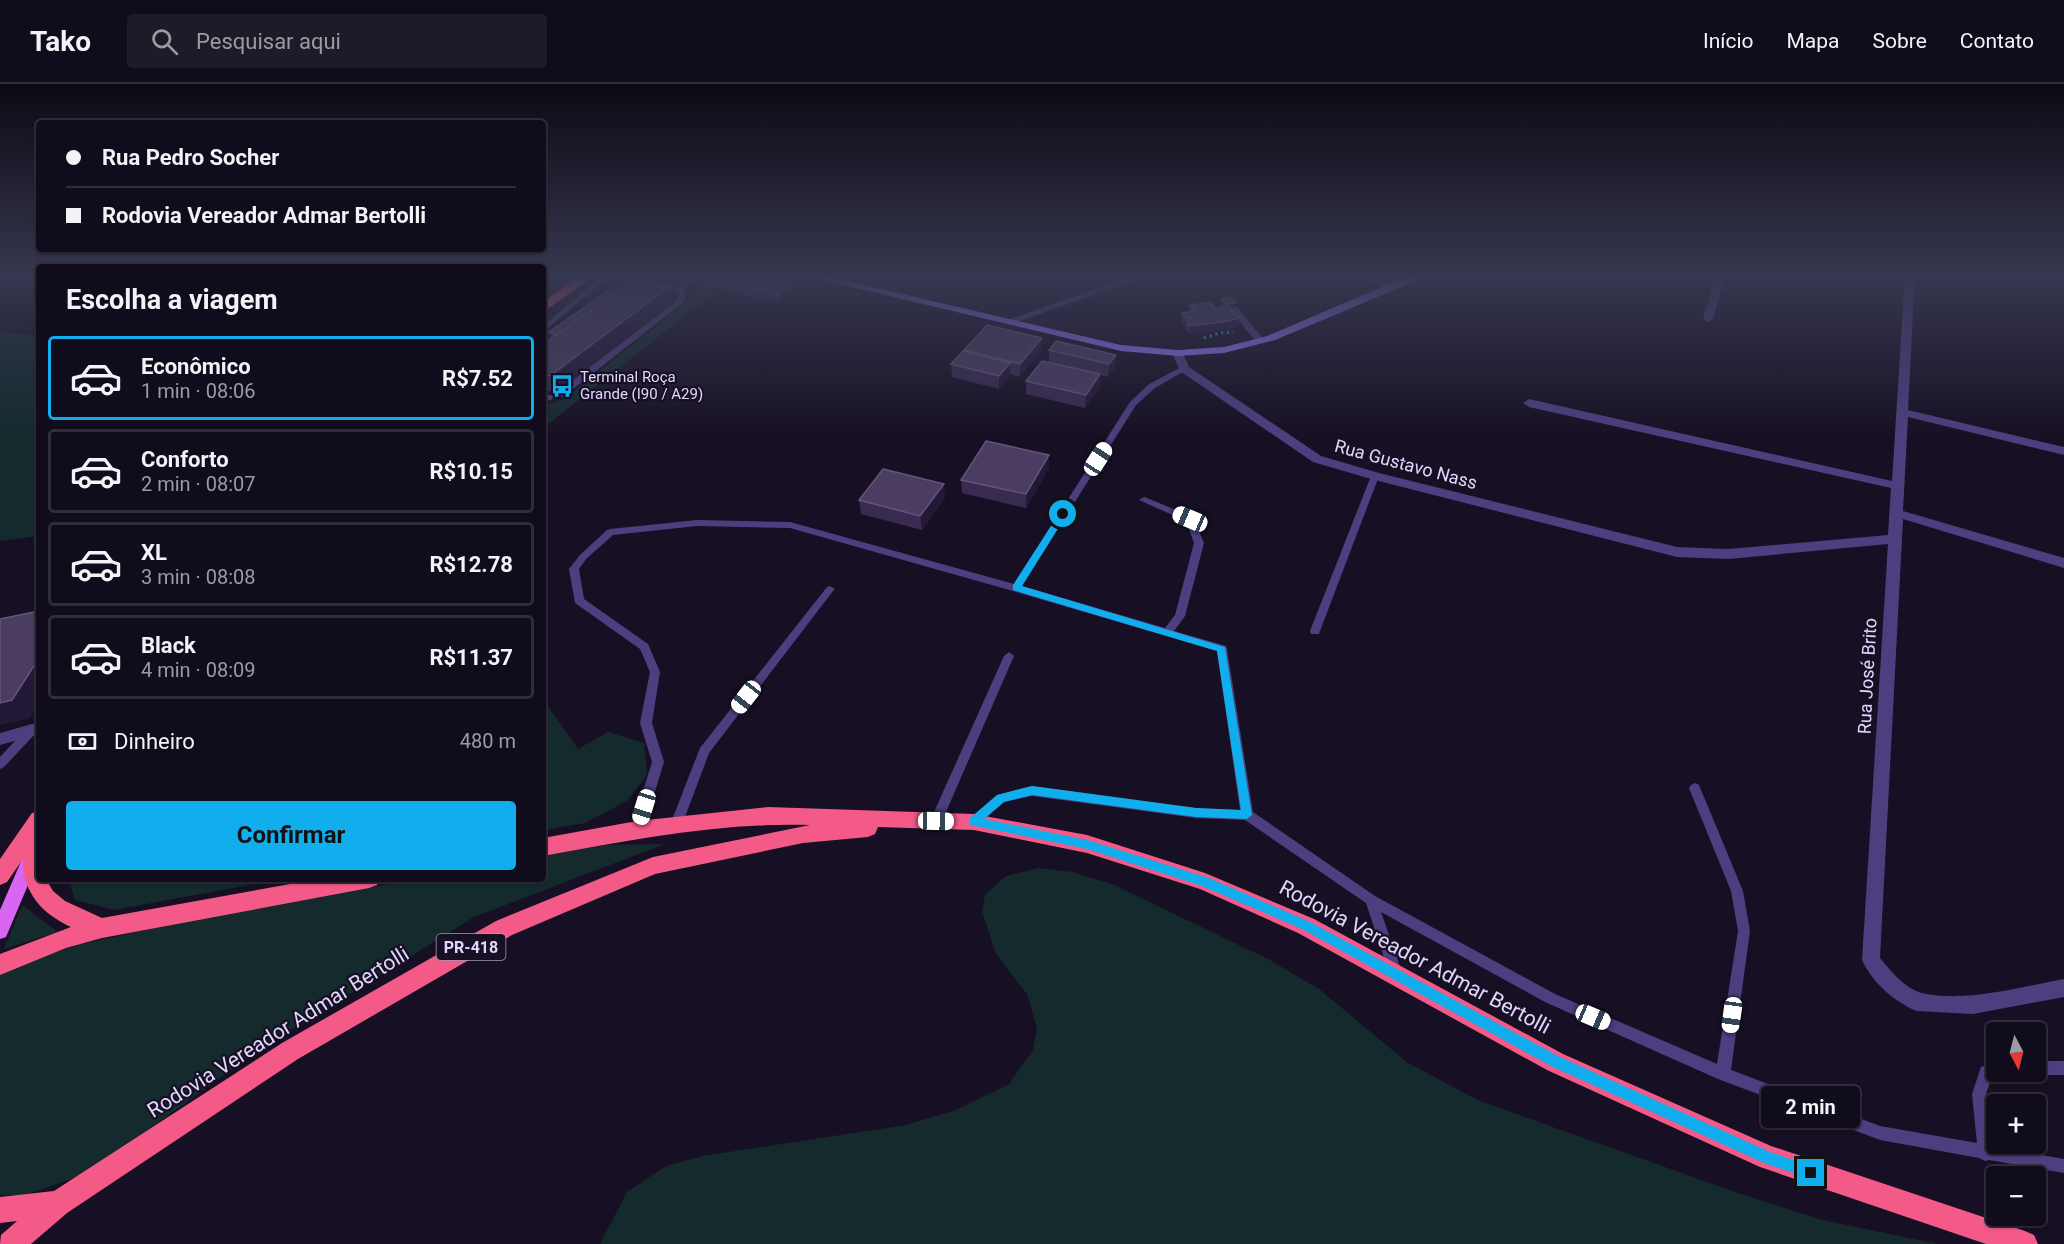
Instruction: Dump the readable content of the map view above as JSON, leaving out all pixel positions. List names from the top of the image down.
{
  "streets": {
    "highway": ["PR-418", "Rodovia Vereador Admar Bertolli"],
    "street": ["Rua Gustavo Nass", "Rua José Brito"]
  },
  "crossings": [
    ["Rua Gustavo Nass", "Rua José Brito"]
  ],
  "places": {
    "bus stop": ["Terminal Roça Grande (I90 / A29)"]
  },
  "north": "bottom",
  "page": {
    "header": "Tako",
    "search": "Pesquisar aqui",
    "nav": [
      "Início",
      "Mapa",
      "Sobre",
      "Contato"
    ],
    "banner": ["Rua Pedro Socher", "Rodovia Vereador Admar Bertolli"],
    "heading": "Escolha a viagem",
    "list": [
      {
        "name": "Econômico",
        "note": "1 min · 08:06",
        "value": "R$7.52"
      },
      {
        "name": "Conforto",
        "note": "2 min · 08:07",
        "value": "R$10.15"
      },
      {
        "name": "XL",
        "note": "3 min · 08:08",
        "value": "R$12.78"
      },
      {
        "name": "Black",
        "note": "4 min · 08:09",
        "value": "R$11.37"
      }
    ],
    "pay": ["Dinheiro", "480 m"],
    "buttons": "Confirmar",
    "map_buttons": ["+", "−"],
    "bubble": "2 min"
  }
}
